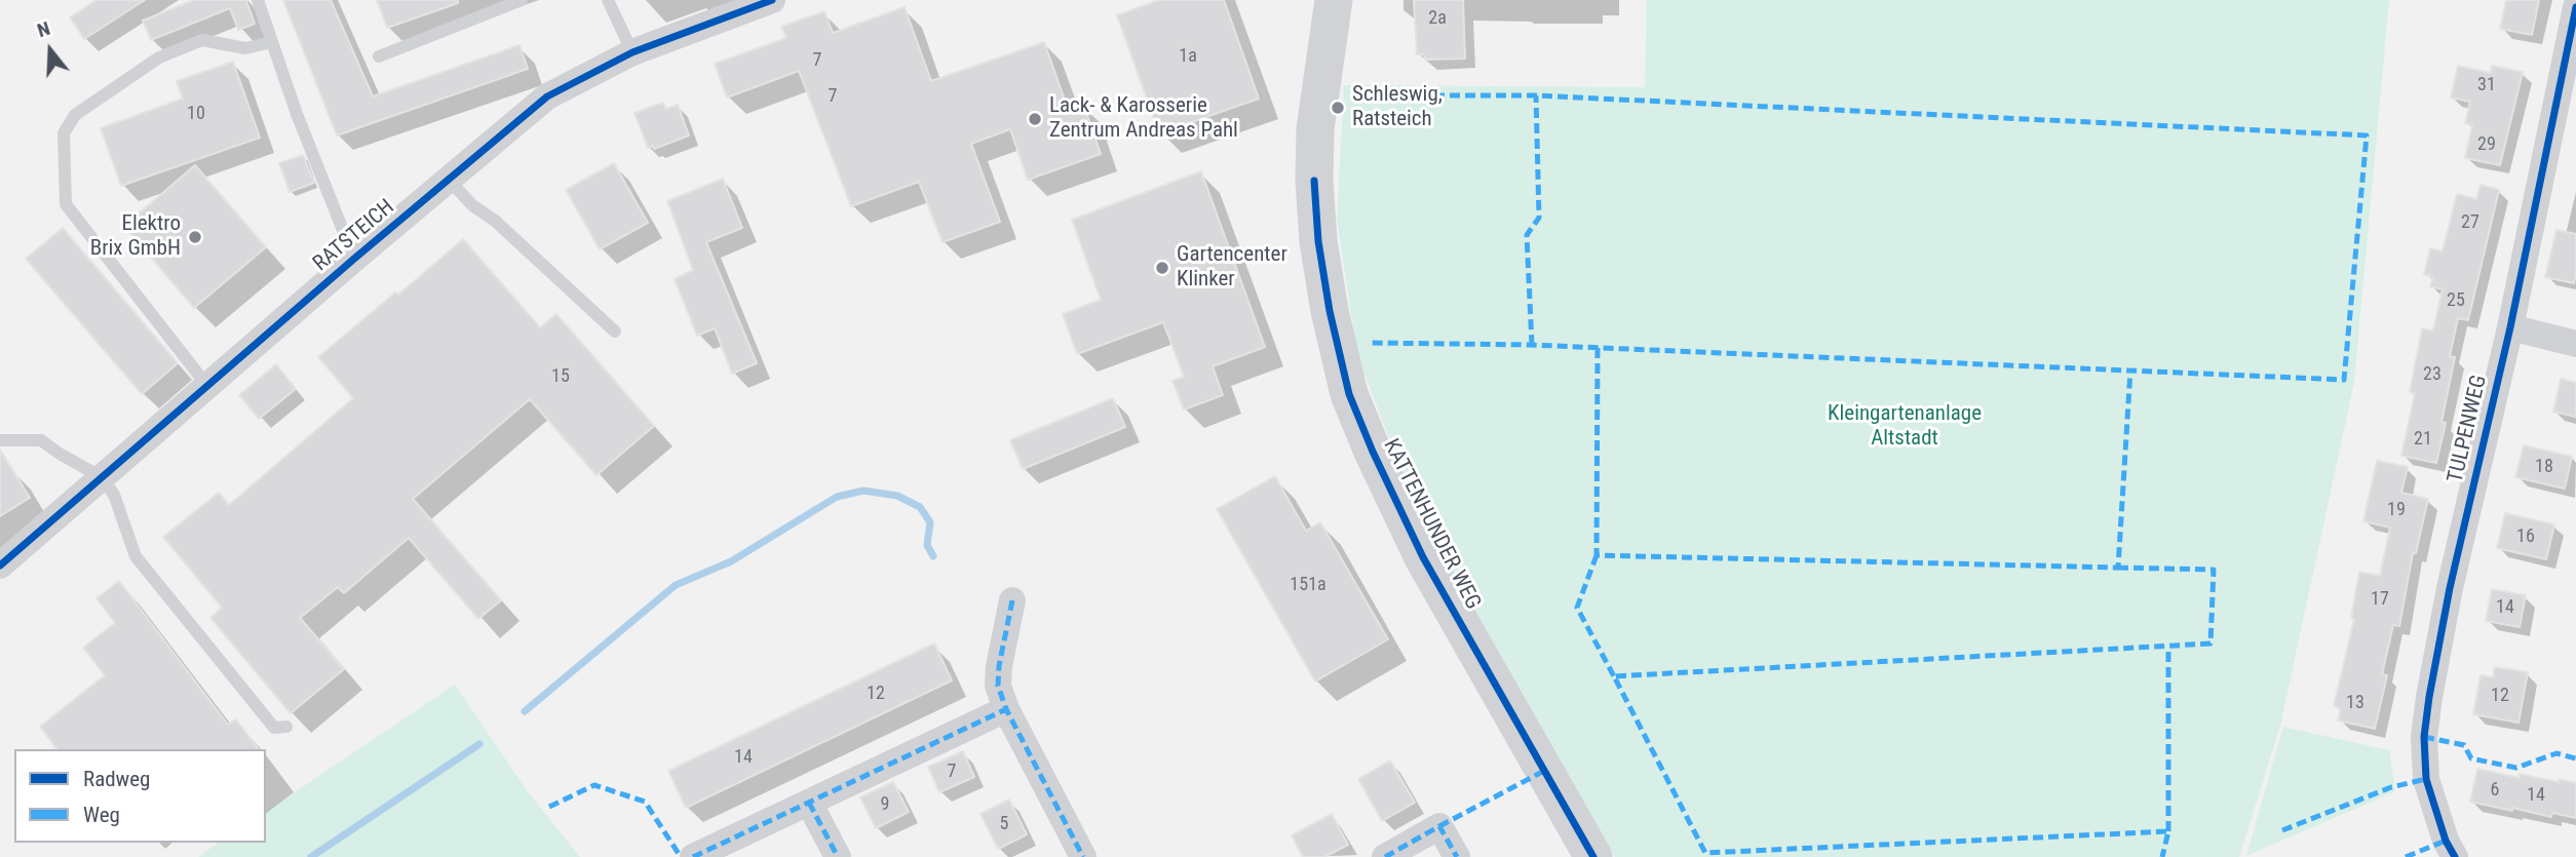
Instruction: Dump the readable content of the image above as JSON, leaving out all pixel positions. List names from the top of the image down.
{
  "streets": {
    "street": ["RATSTEICH", "TULPENWEG", "KATTENHUNDER WEG"]
  },
  "parks": ["Kleingartenanlage Altstadt"],
  "places": [
    "Schleswig, Ratsteich",
    "Lack- & Karosserie Zentrum Andreas Pahl",
    "Elektro Brix GmbH",
    "Gartencenter Klinker"
  ],
  "house_numbers": [
    "2a",
    "1a",
    "7",
    "31",
    "7",
    "10",
    "29",
    "27",
    "25",
    "23",
    "15",
    "21",
    "18",
    "19",
    "16",
    "151a",
    "17",
    "14",
    "12",
    "12",
    "13",
    "14",
    "7",
    "6",
    "14",
    "9",
    "5"
  ],
  "legend": ["Radweg", "Weg"],
  "north": "top"
}
